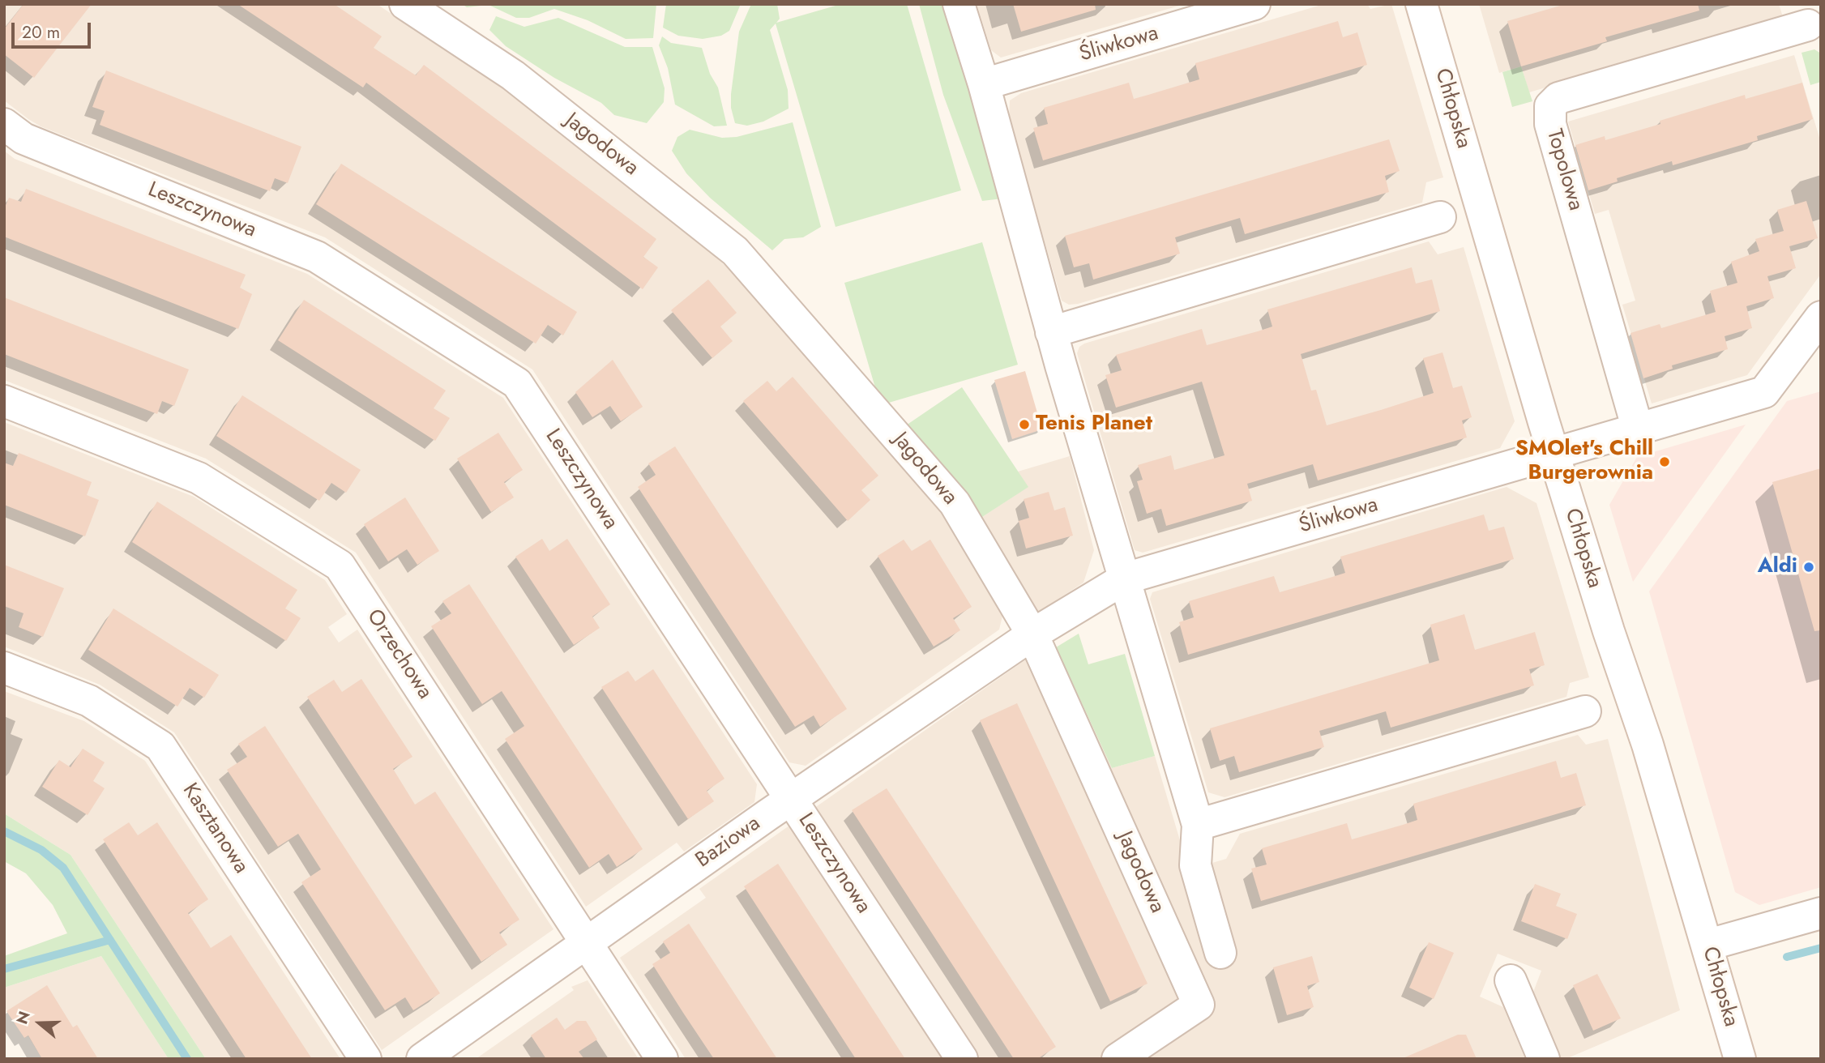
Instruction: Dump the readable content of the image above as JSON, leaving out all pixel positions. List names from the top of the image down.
{
  "streets": {
    "street": [
      "Śliwkowa",
      "Chłopska",
      "Jagodowa",
      "Topolowa",
      "Leszczynowa",
      "Orzechowa",
      "Kasztanowa",
      "Baziowa"
    ]
  },
  "crossings": [
    ["Śliwkowa", "Chłopska"],
    ["Śliwkowa", "Baziowa"],
    ["Jagodowa", "Baziowa"],
    ["Leszczynowa", "Baziowa"],
    ["Orzechowa", "Baziowa"]
  ],
  "places": ["Tenis Planet", "SMOlet's Chill Burgerownia", "Aldi"],
  "scale_bar": "20 m",
  "north": "left"
}
